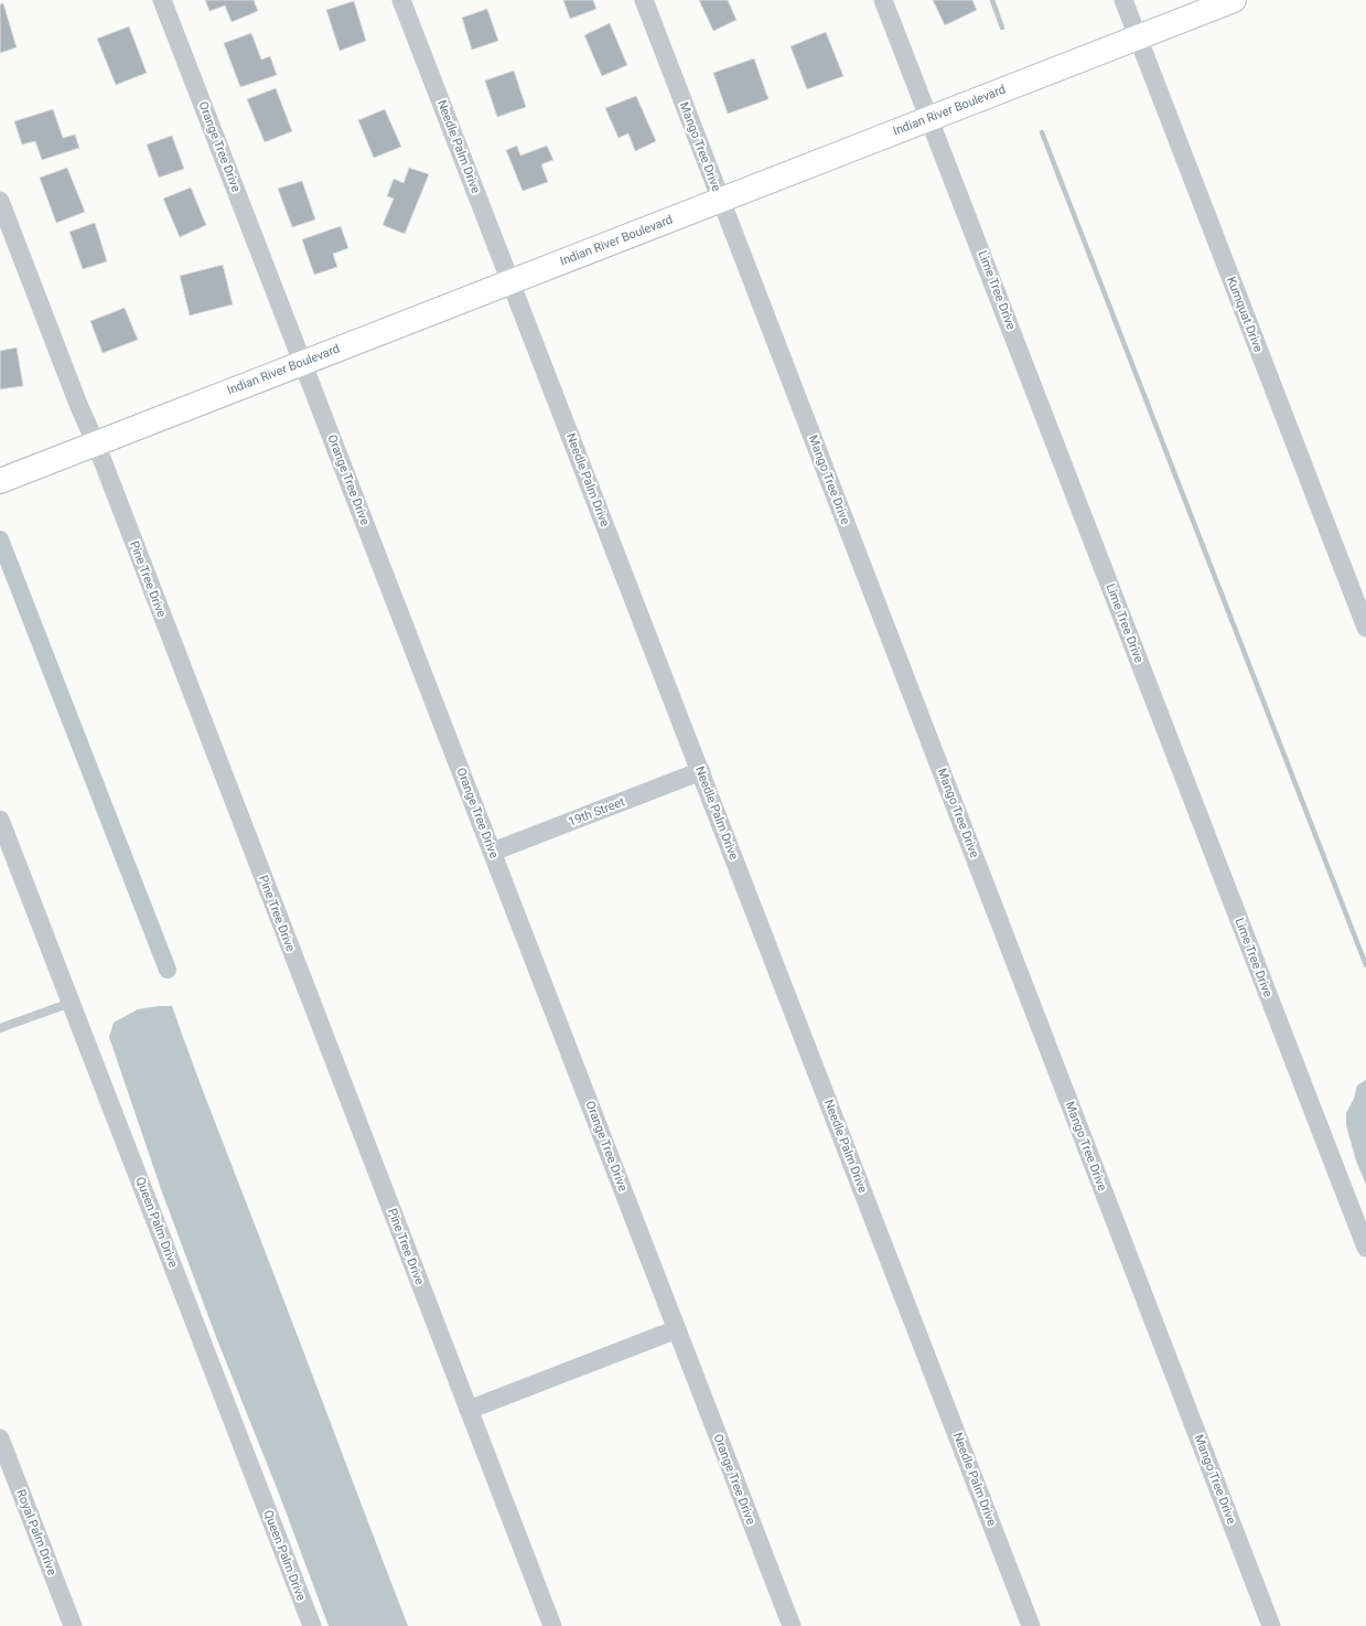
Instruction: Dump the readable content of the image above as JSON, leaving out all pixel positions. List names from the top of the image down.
{
  "streets": {
    "main road": ["Indian River Boulevard"],
    "street": [
      "Orange Tree Drive",
      "Needle Palm Drive",
      "Mango Tree Drive",
      "Lime Tree Drive",
      "Kumquat Drive",
      "Pine Tree Drive",
      "19th Street",
      "Queen Palm Drive",
      "Royal Palm Drive"
    ]
  },
  "crossings": [
    ["Indian River Boulevard", "Orange Tree Drive"],
    ["Indian River Boulevard", "Needle Palm Drive"],
    ["Indian River Boulevard", "Mango Tree Drive"],
    ["Indian River Boulevard", "Lime Tree Drive"],
    ["Indian River Boulevard", "Kumquat Drive"],
    ["Indian River Boulevard", "Pine Tree Drive"],
    ["Orange Tree Drive", "19th Street"],
    ["Needle Palm Drive", "19th Street"]
  ]
}
